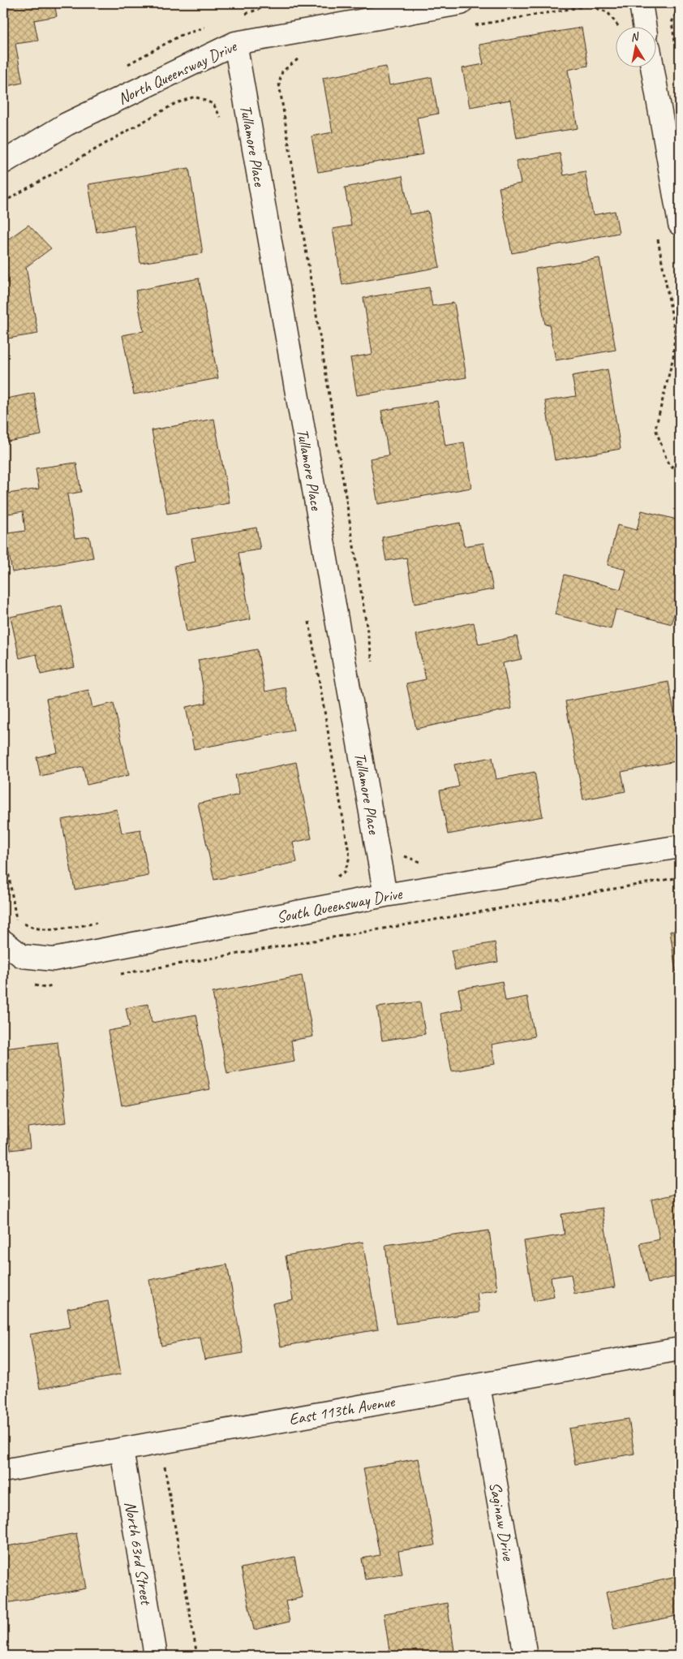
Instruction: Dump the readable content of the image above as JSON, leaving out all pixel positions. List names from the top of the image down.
{
  "streets": {
    "street": [
      "North Queensway Drive",
      "Tullamore Place",
      "South Queensway Drive",
      "East 113th Avenue",
      "Saginaw Drive",
      "North 63rd Street"
    ]
  },
  "crossings": [
    ["North Queensway Drive", "Tullamore Place"],
    ["Tullamore Place", "South Queensway Drive"],
    ["East 113th Avenue", "Saginaw Drive"],
    ["East 113th Avenue", "North 63rd Street"]
  ],
  "north": "top"
}
